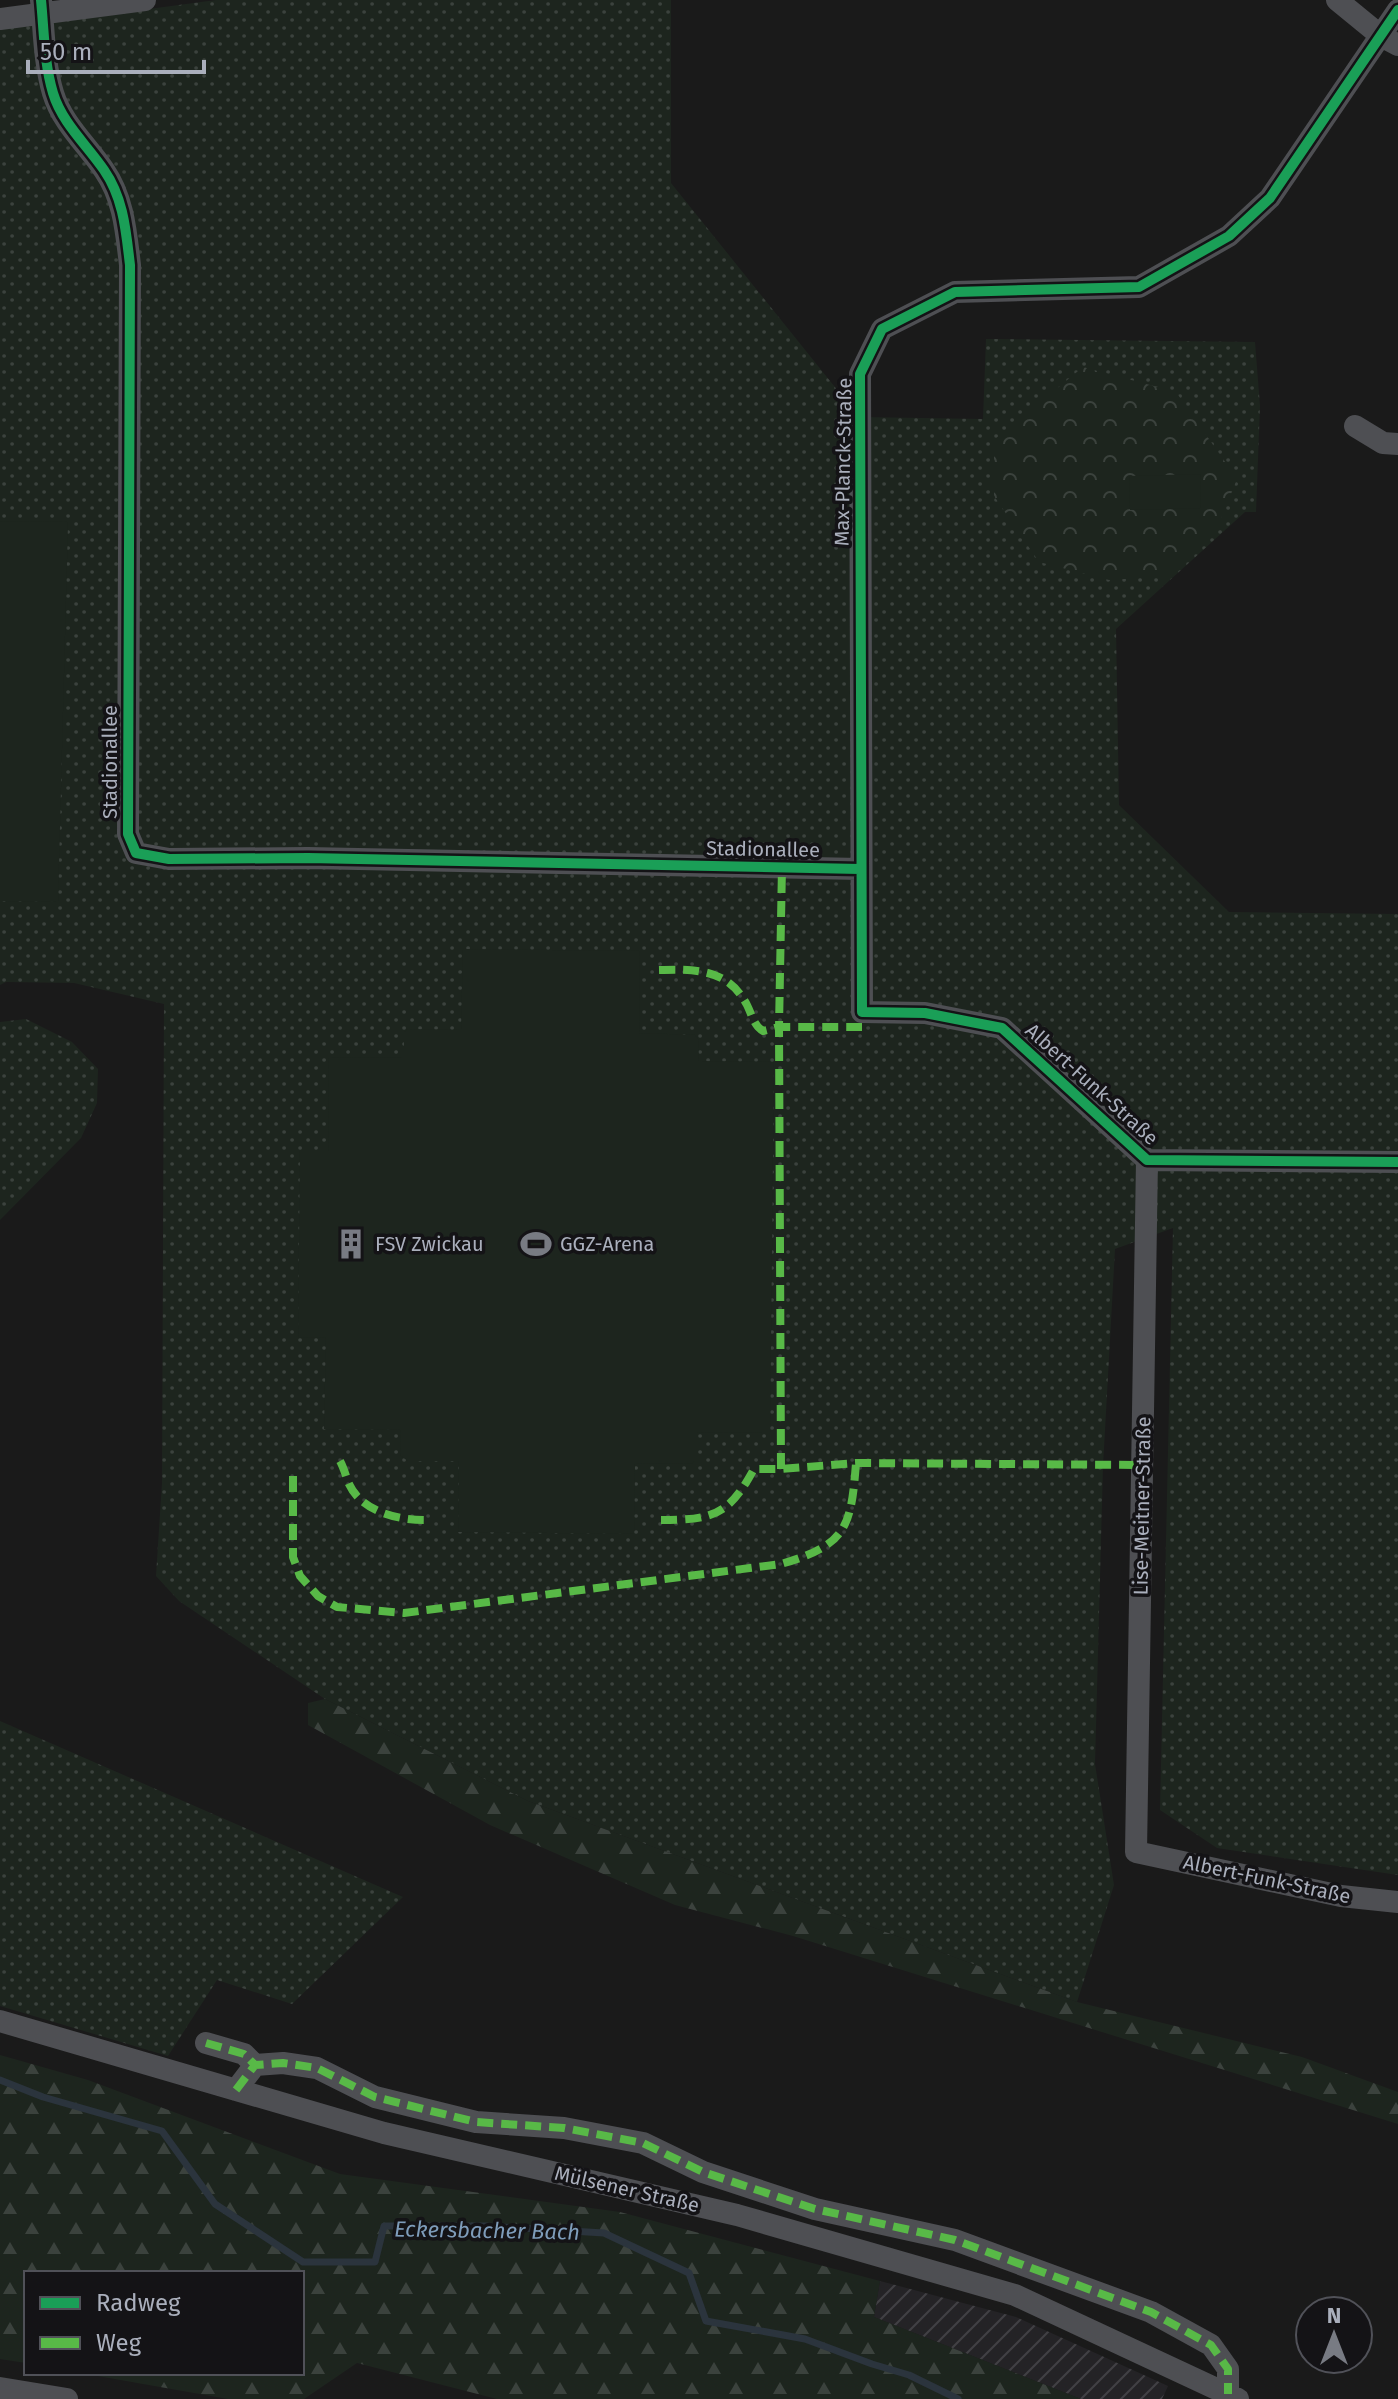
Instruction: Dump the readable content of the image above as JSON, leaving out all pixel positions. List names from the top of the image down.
{
  "streets": {
    "street": [
      "Max-Planck-Straße",
      "Stadionallee",
      "Albert-Funk-Straße",
      "Lise-Meitner-Straße",
      "Mülsener Straße"
    ]
  },
  "crossings": [
    ["Max-Planck-Straße", "Stadionallee"],
    ["Max-Planck-Straße", "Albert-Funk-Straße"],
    ["Albert-Funk-Straße", "Lise-Meitner-Straße"]
  ],
  "water": ["Eckersbacher Bach"],
  "places": {
    "building": ["FSV Zwickau"],
    "sports": ["GGZ-Arena"]
  },
  "legend": ["Radweg", "Weg"],
  "scale_bar": "50 m",
  "north": "top"
}
